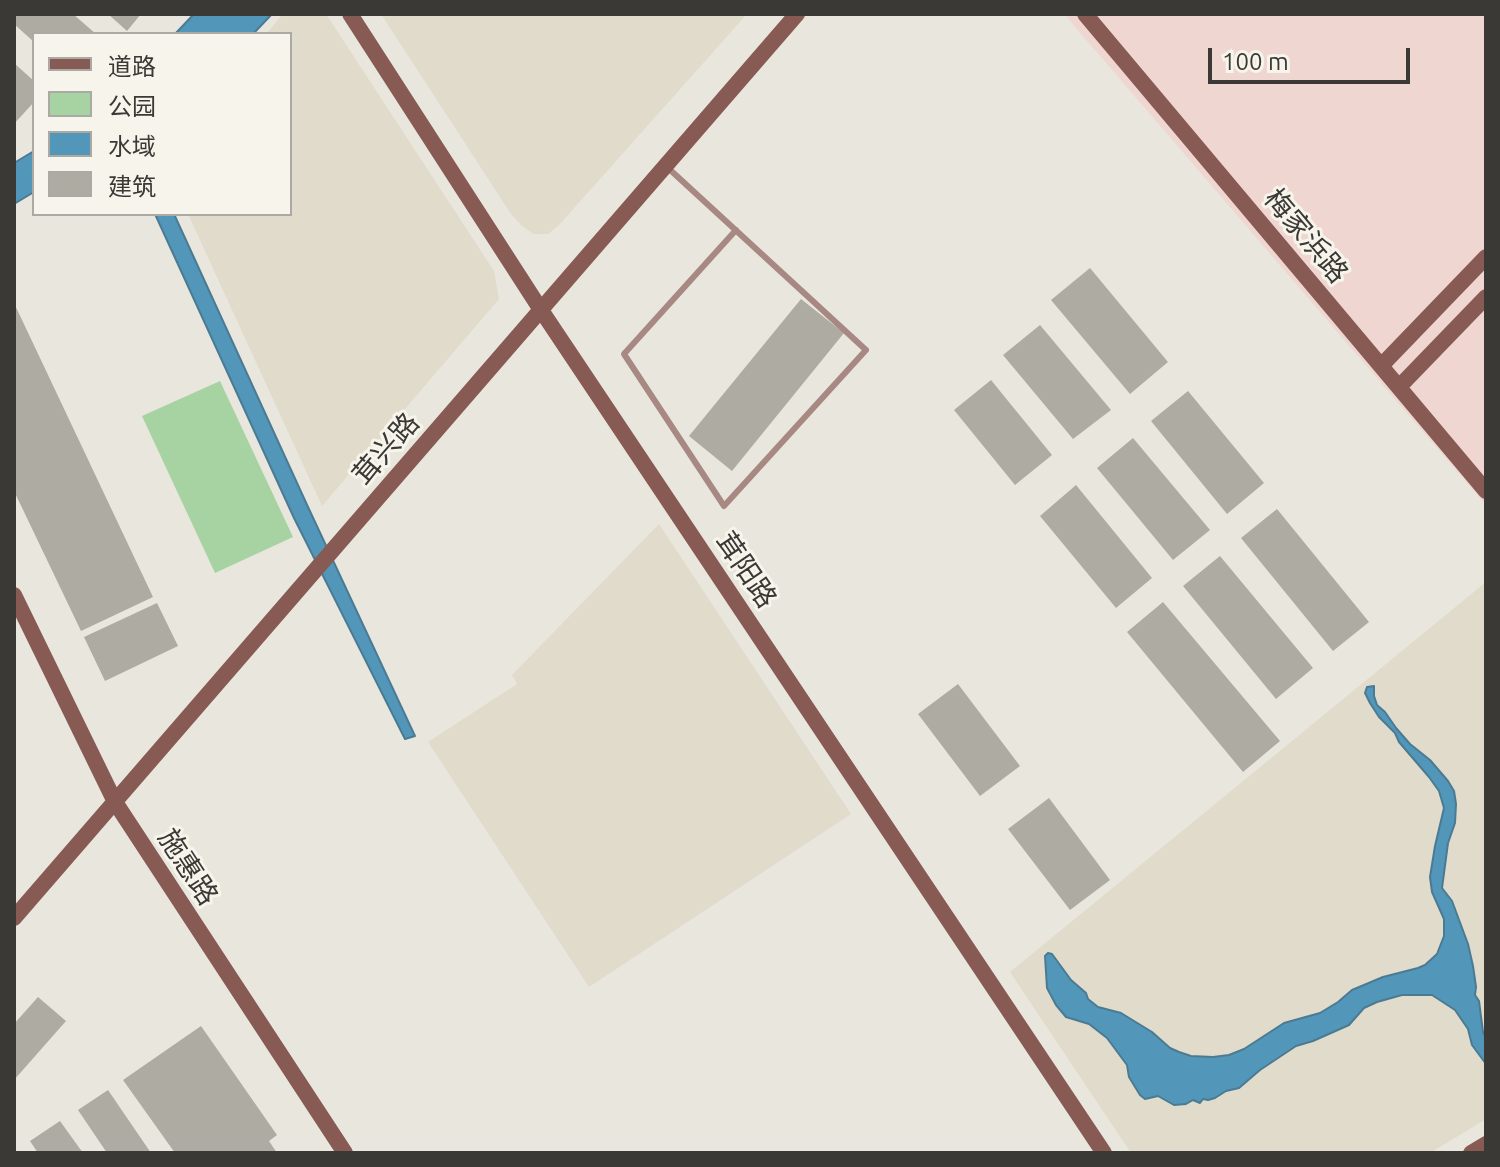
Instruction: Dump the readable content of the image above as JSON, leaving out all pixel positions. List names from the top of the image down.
{
  "streets": {
    "main road": [
      "梅家浜路",
      "茸兴路",
      "茸阳路",
      "施惠路"
    ]
  },
  "crossings": [
    ["茸兴路", "茸阳路"],
    ["茸兴路", "施惠路"]
  ],
  "legend": [
    "道路",
    "公园",
    "水域",
    "建筑"
  ],
  "scale_bar": "100 m"
}
